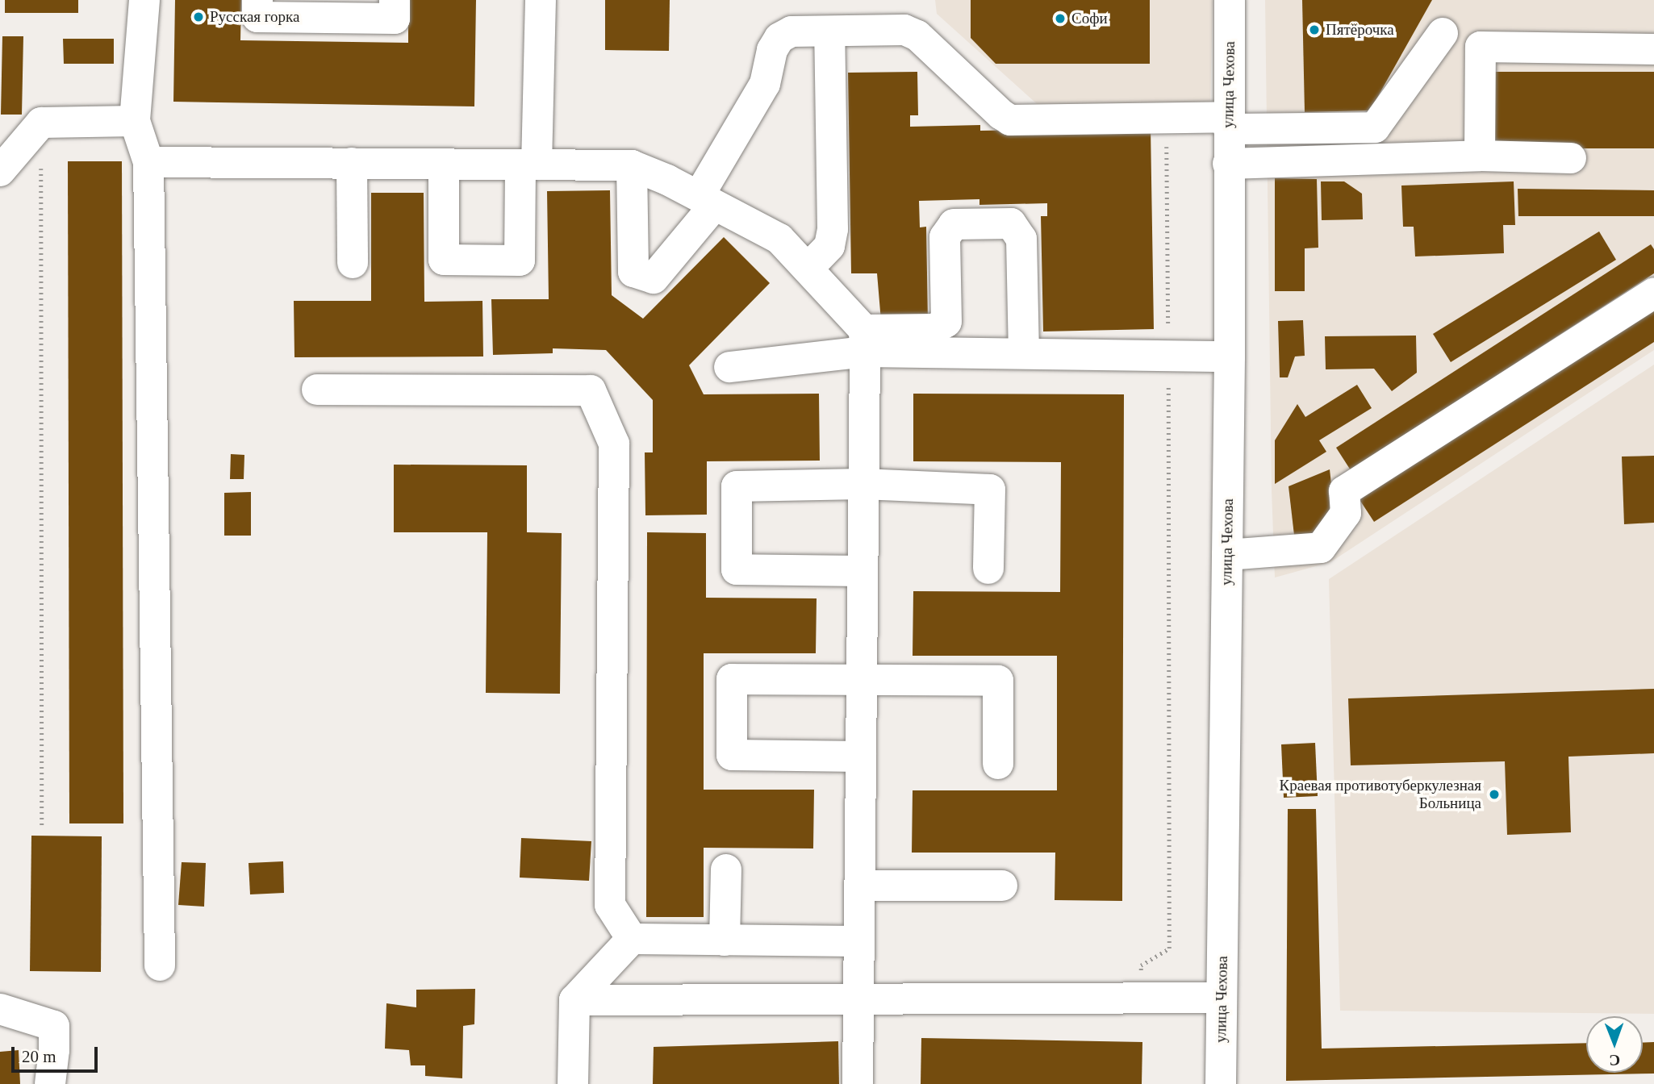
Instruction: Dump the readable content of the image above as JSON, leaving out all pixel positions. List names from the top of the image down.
{
  "streets": {
    "street": ["улица Чехова"]
  },
  "places": [
    "Русская горка",
    "Софи",
    "Пятёрочка",
    "Краевая противотуберкулезная Больница"
  ],
  "scale_bar": "20 m",
  "north": "bottom"
}
